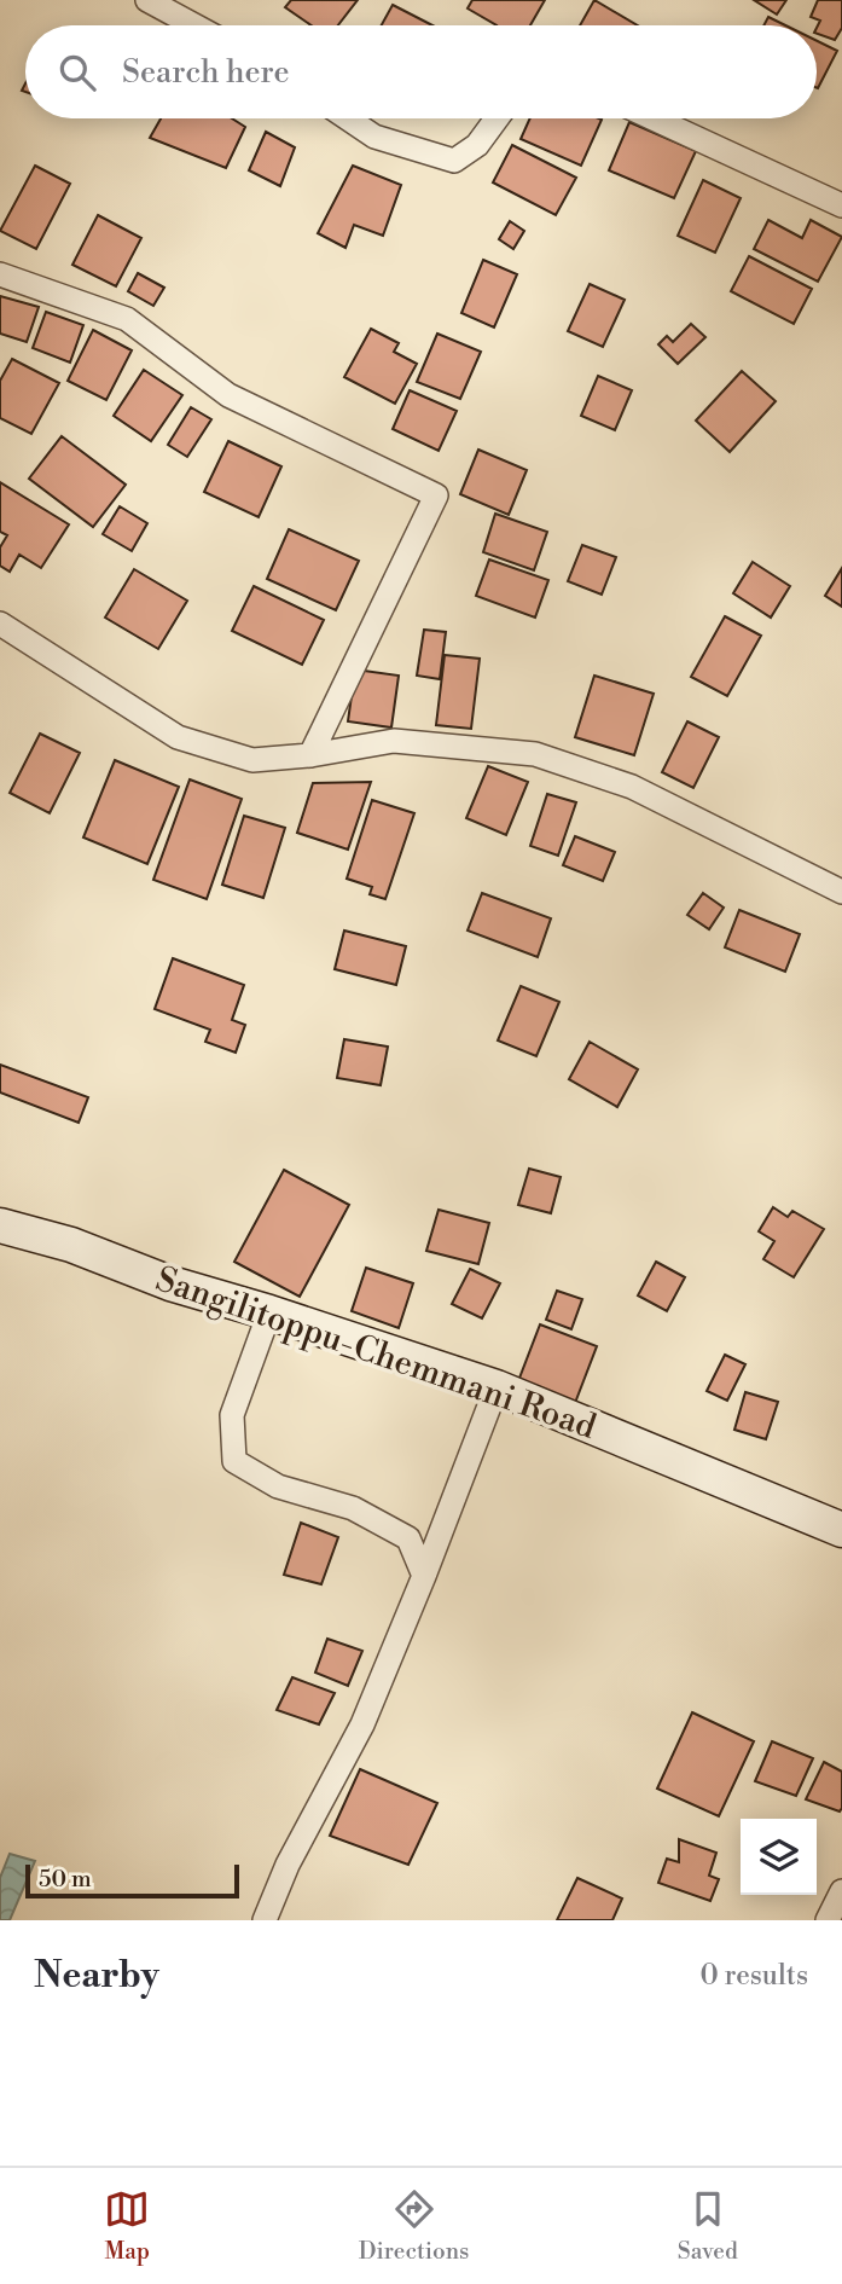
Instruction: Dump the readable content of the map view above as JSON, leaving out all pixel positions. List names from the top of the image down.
{
  "streets": {
    "main road": ["Sangilitoppu-Chemmani Road"]
  },
  "scale_bar": "50 m",
  "page": {
    "search": "Search here",
    "scale": "50 m",
    "heading": ["Nearby", "0 results"],
    "nav": ["Map", "Directions", "Saved"]
  }
}
